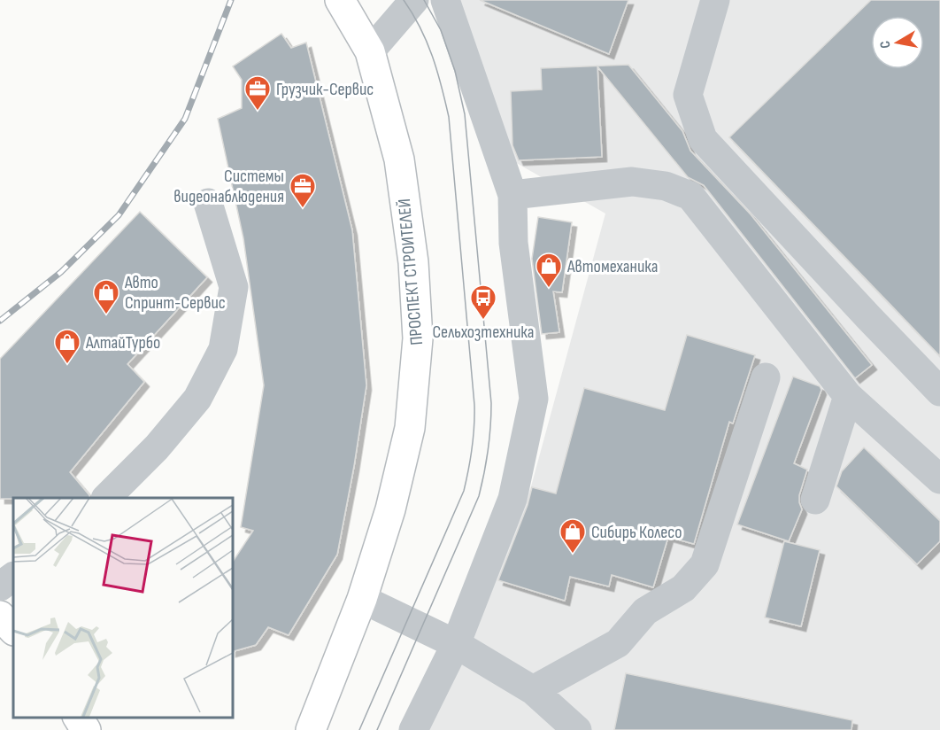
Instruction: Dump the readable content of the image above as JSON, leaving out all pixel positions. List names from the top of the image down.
{
  "streets": {
    "main road": ["ПРОСПЕКТ СТРОИТЕЛЕЙ"]
  },
  "places": {
    "office": ["Грузчик-Сервис", "Системы видеонаблюдения"],
    "shop": [
      "Автомеханика",
      "Авто Спринт-Сервис",
      "АлтайТурбо",
      "Сибирь Колесо"
    ],
    "bus stop": ["Сельхозтехника"]
  },
  "north": "left"
}
